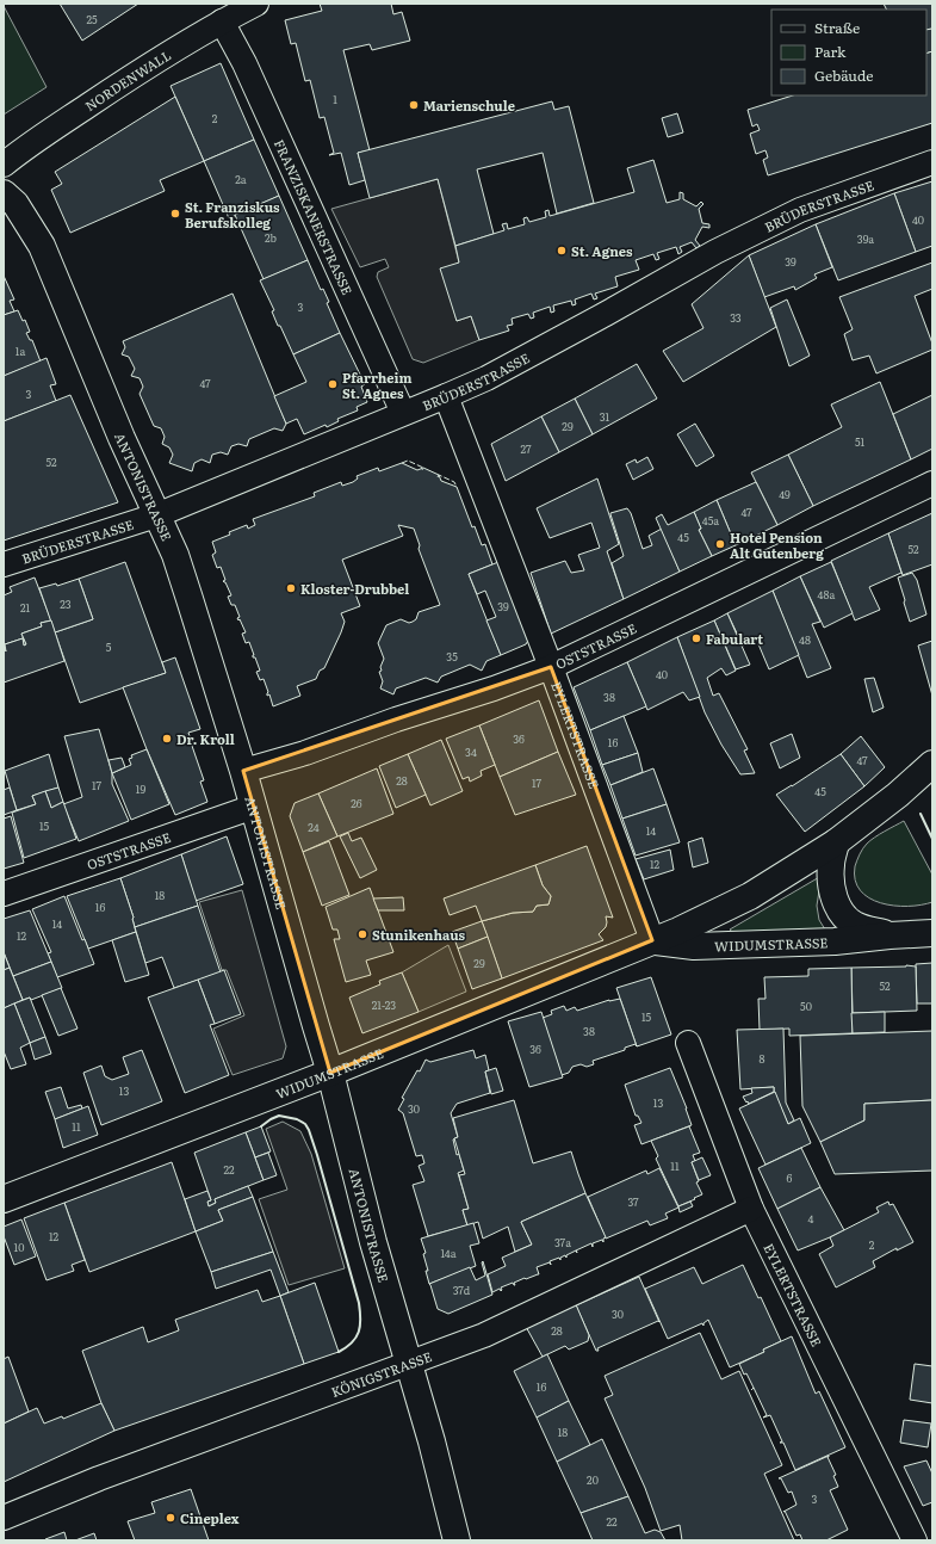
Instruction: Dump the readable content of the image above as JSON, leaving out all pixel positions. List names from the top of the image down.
{
  "streets": {
    "street": [
      "NORDENWALL",
      "BRÜDERSTRASSE",
      "FRANZISKANERSTRASSE",
      "ANTONISTRASSE",
      "OSTSTRASSE",
      "EYLERTSTRASSE",
      "WIDUMSTRASSE",
      "KÖNIGSTRASSE"
    ]
  },
  "crossings": [
    ["NORDENWALL", "FRANZISKANERSTRASSE"],
    ["BRÜDERSTRASSE", "FRANZISKANERSTRASSE"],
    ["BRÜDERSTRASSE", "ANTONISTRASSE"],
    ["BRÜDERSTRASSE", "EYLERTSTRASSE"],
    ["ANTONISTRASSE", "OSTSTRASSE"],
    ["ANTONISTRASSE", "WIDUMSTRASSE"],
    ["ANTONISTRASSE", "KÖNIGSTRASSE"],
    ["OSTSTRASSE", "EYLERTSTRASSE"],
    ["EYLERTSTRASSE", "WIDUMSTRASSE"],
    ["EYLERTSTRASSE", "KÖNIGSTRASSE"]
  ],
  "places": [
    "Marienschule",
    "St. Franziskus Berufskolleg",
    "St. Agnes",
    "Pfarrheim St. Agnes",
    "Hotel Pension Alt Gutenberg",
    "Kloster-Drubbel",
    "Fabulart",
    "Dr. Kroll",
    "Stunikenhaus",
    "Cineplex"
  ],
  "house_numbers": [
    "25",
    "1",
    "2",
    "2a",
    "40",
    "2b",
    "39a",
    "39",
    "3",
    "33",
    "1a",
    "47",
    "3",
    "31",
    "29",
    "51",
    "27",
    "52",
    "49",
    "47",
    "45a",
    "45",
    "52",
    "48a",
    "23",
    "39",
    "21",
    "48",
    "5",
    "35",
    "40",
    "38",
    "36",
    "16",
    "34",
    "47",
    "28",
    "17",
    "17",
    "19",
    "45",
    "26",
    "15",
    "24",
    "14",
    "12",
    "18",
    "16",
    "14",
    "12",
    "29",
    "52",
    "21-23",
    "50",
    "15",
    "38",
    "36",
    "8",
    "13",
    "13",
    "30",
    "11",
    "11",
    "22",
    "6",
    "37",
    "4",
    "12",
    "37a",
    "2",
    "10",
    "14a",
    "37d",
    "30",
    "28",
    "16",
    "18",
    "20",
    "3",
    "22"
  ],
  "legend": ["Straße", "Park", "Gebäude"]
}
